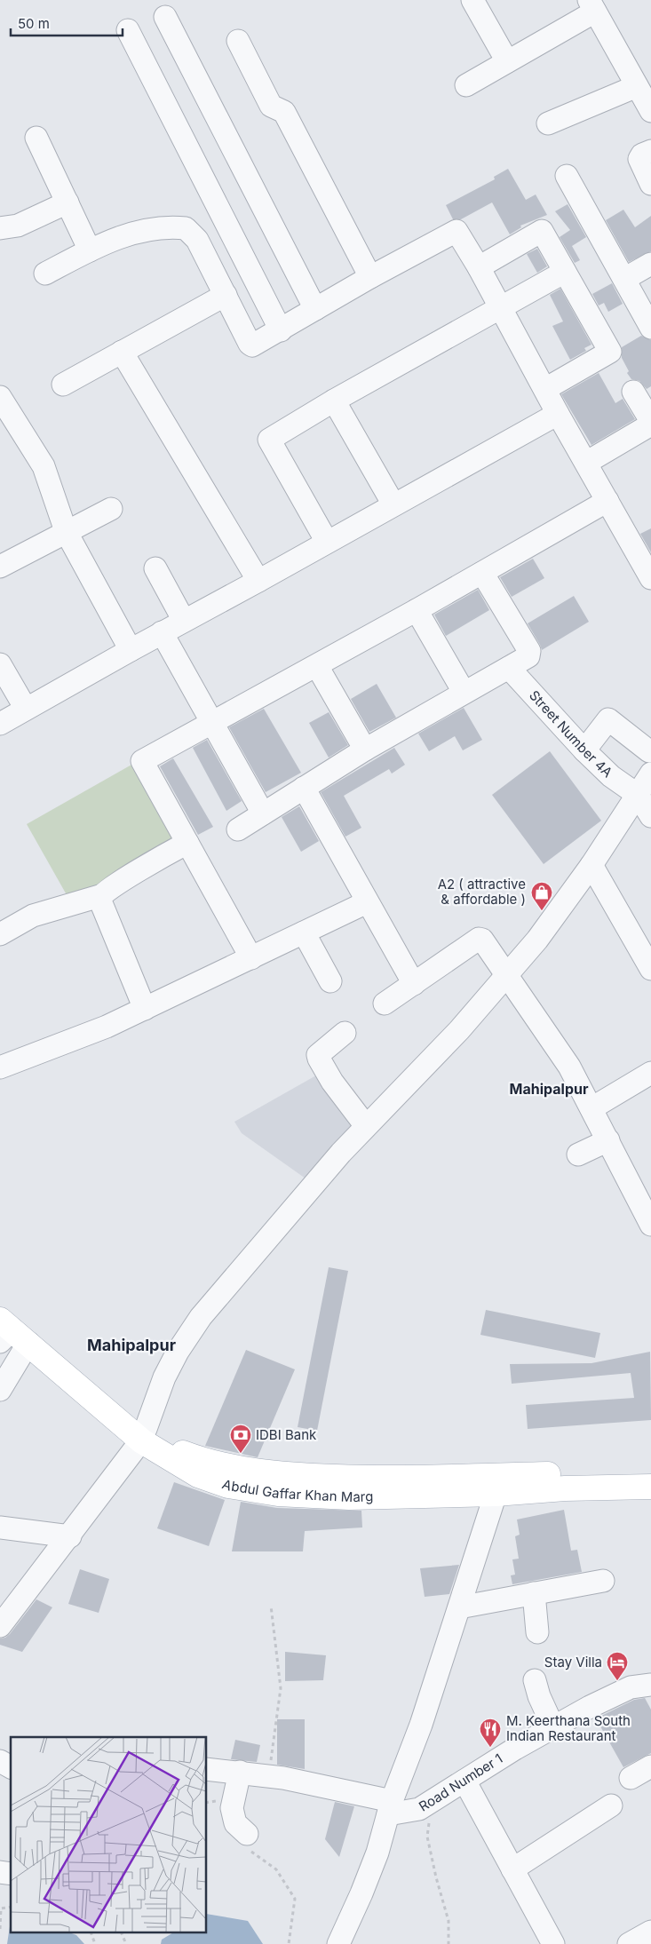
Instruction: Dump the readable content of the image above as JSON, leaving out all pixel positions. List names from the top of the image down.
{
  "streets": {
    "main road": ["Abdul Gaffar Khan Marg"],
    "street": ["Street Number 4A", "Road Number 1"]
  },
  "districts": ["Mahipalpur", "Mahipalpur"],
  "places": {
    "shop": ["A2 ( attractive & affordable )"],
    "bank": ["IDBI Bank"],
    "hotel": ["Stay Villa"],
    "restaurant": ["M. Keerthana South Indian Restaurant"]
  },
  "scale_bar": "50 m"
}
